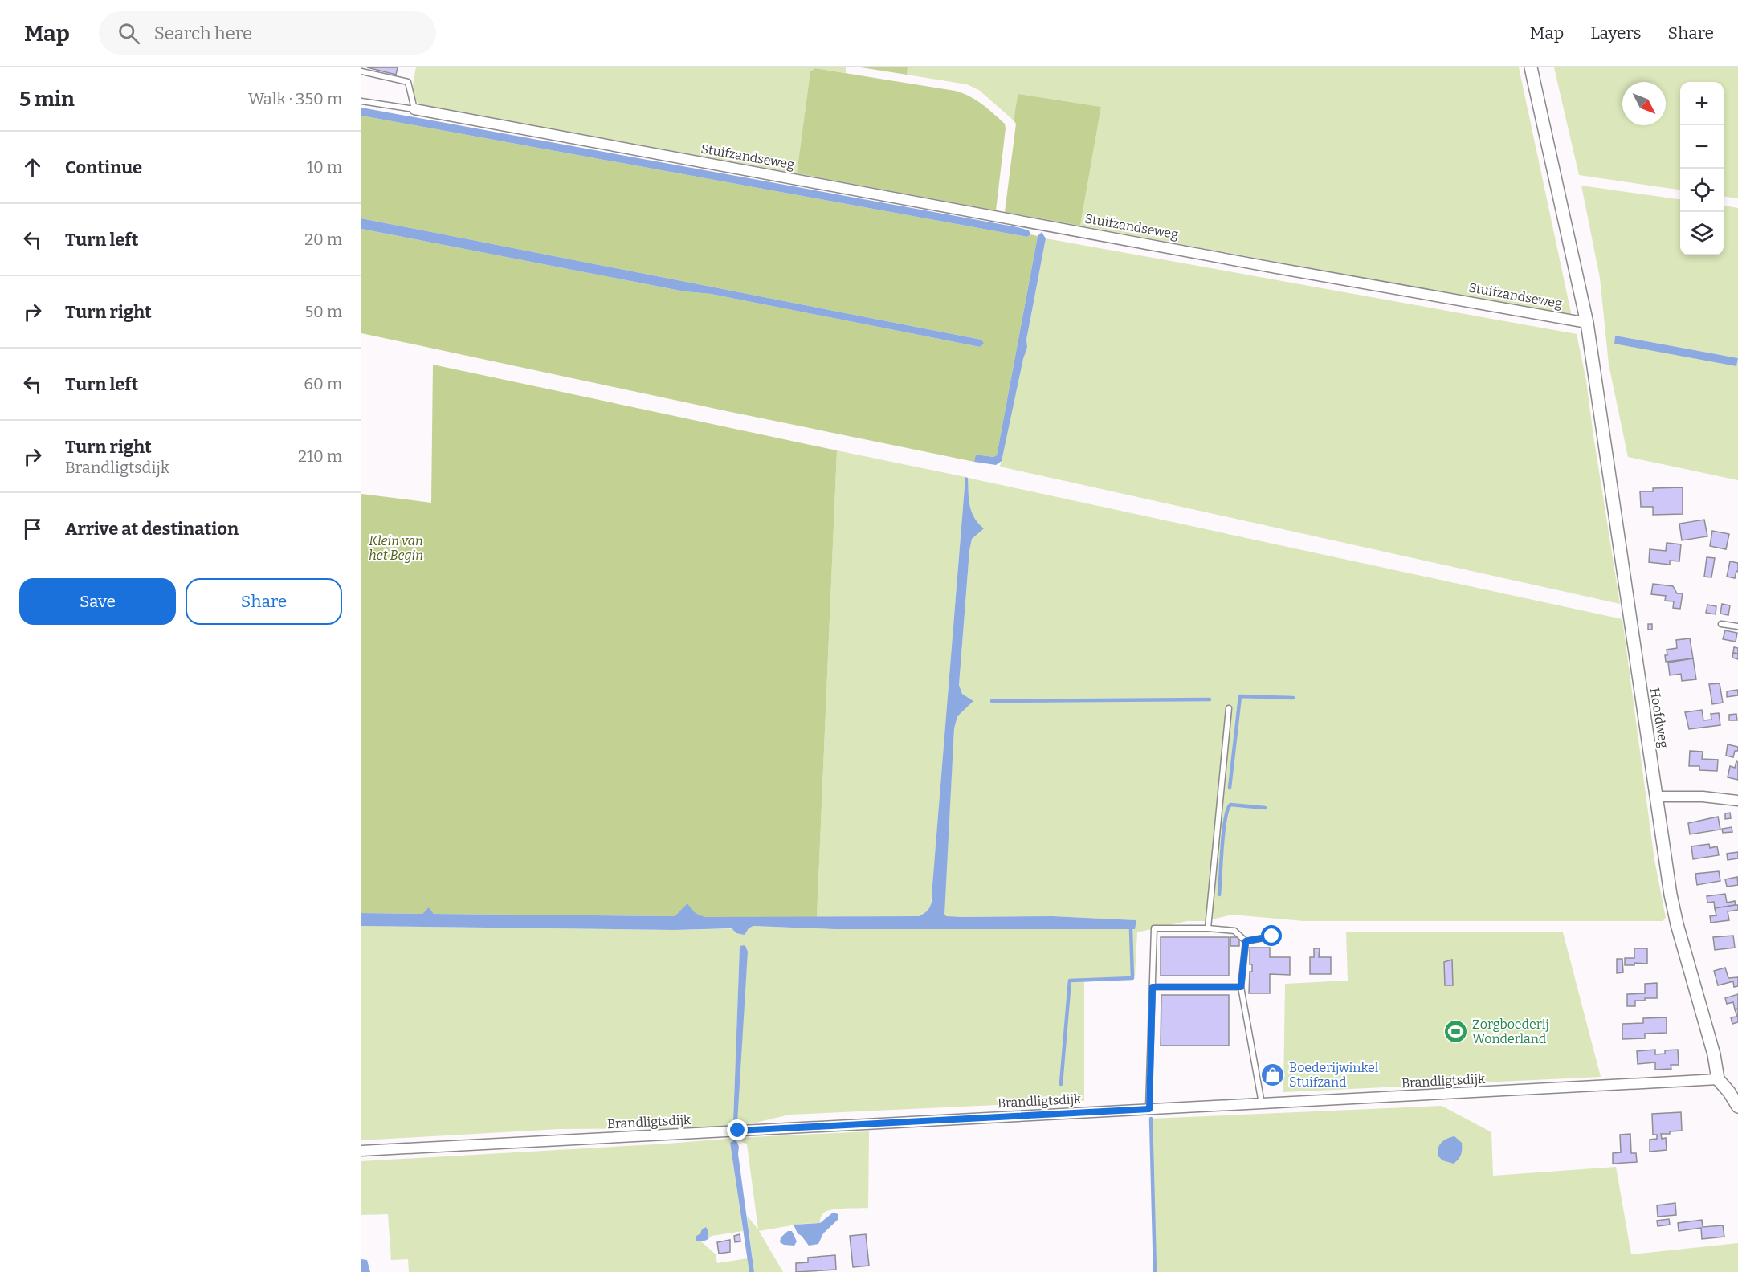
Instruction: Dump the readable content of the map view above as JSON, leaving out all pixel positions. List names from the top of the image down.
{
  "streets": {
    "street": ["Stuifzandseweg", "Hoofdweg", "Brandligtsdijk"]
  },
  "crossings": [
    ["Stuifzandseweg", "Hoofdweg"],
    ["Hoofdweg", "Brandligtsdijk"]
  ],
  "parks": ["Klein van het Begin"],
  "places": {
    "sports": ["Zorgboederij Wonderland"],
    "shop": ["Boederijwinkel Stuifzand"]
  },
  "north": "bottom right",
  "page": {
    "header": "Map",
    "search": "Search here",
    "nav": ["Map", "Layers", "Share"],
    "heading": ["5 min", "Walk · 350 m"],
    "map_buttons": ["+", "−"],
    "list": [
      ["Continue", "10 m"],
      ["Turn left", "20 m"],
      ["Turn right", "50 m"],
      ["Turn left", "60 m"],
      ["Turn right", "Brandligtsdijk", "210 m"],
      "Arrive at destination"
    ],
    "buttons": ["Save", "Share"]
  }
}
